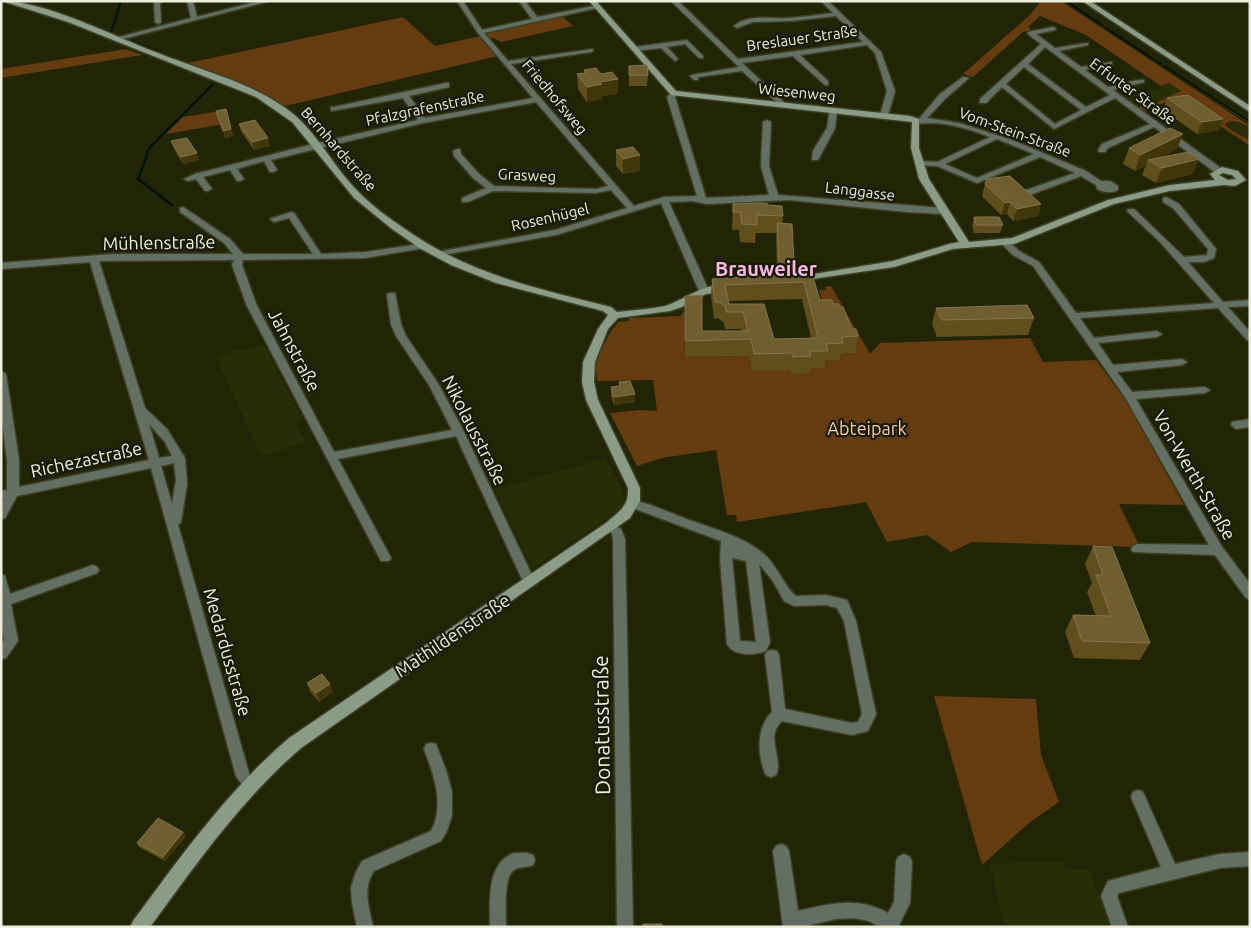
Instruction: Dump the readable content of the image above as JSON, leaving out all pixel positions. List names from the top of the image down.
{
  "streets": {
    "street": [
      "Breslauer Straße",
      "Erfurter Straße",
      "Wiesenweg",
      "Friedhofsweg",
      "Pfalzgrafenstraße",
      "Vom-Stein-Straße",
      "Bernhardstraße",
      "Grasweg",
      "Langgasse",
      "Rosenhügel",
      "Mühlenstraße",
      "Jahnstraße",
      "Nikolausstraße",
      "Richezastraße",
      "Von-Werth-Straße",
      "Mathildenstraße",
      "Medardusstraße",
      "Donatusstraße"
    ]
  },
  "crossings": [
    ["Wiesenweg", "Vom-Stein-Straße"],
    ["Friedhofsweg", "Pfalzgrafenstraße"],
    ["Friedhofsweg", "Grasweg"],
    ["Friedhofsweg", "Rosenhügel"],
    ["Pfalzgrafenstraße", "Bernhardstraße"],
    ["Bernhardstraße", "Rosenhügel"],
    ["Bernhardstraße", "Mühlenstraße"],
    ["Langgasse", "Rosenhügel"],
    ["Mühlenstraße", "Jahnstraße"],
    ["Mühlenstraße", "Medardusstraße"],
    ["Nikolausstraße", "Mathildenstraße"],
    ["Richezastraße", "Medardusstraße"],
    ["Mathildenstraße", "Medardusstraße"],
    ["Mathildenstraße", "Donatusstraße"]
  ],
  "districts": ["Brauweiler"],
  "parks": ["Abteipark"]
}
